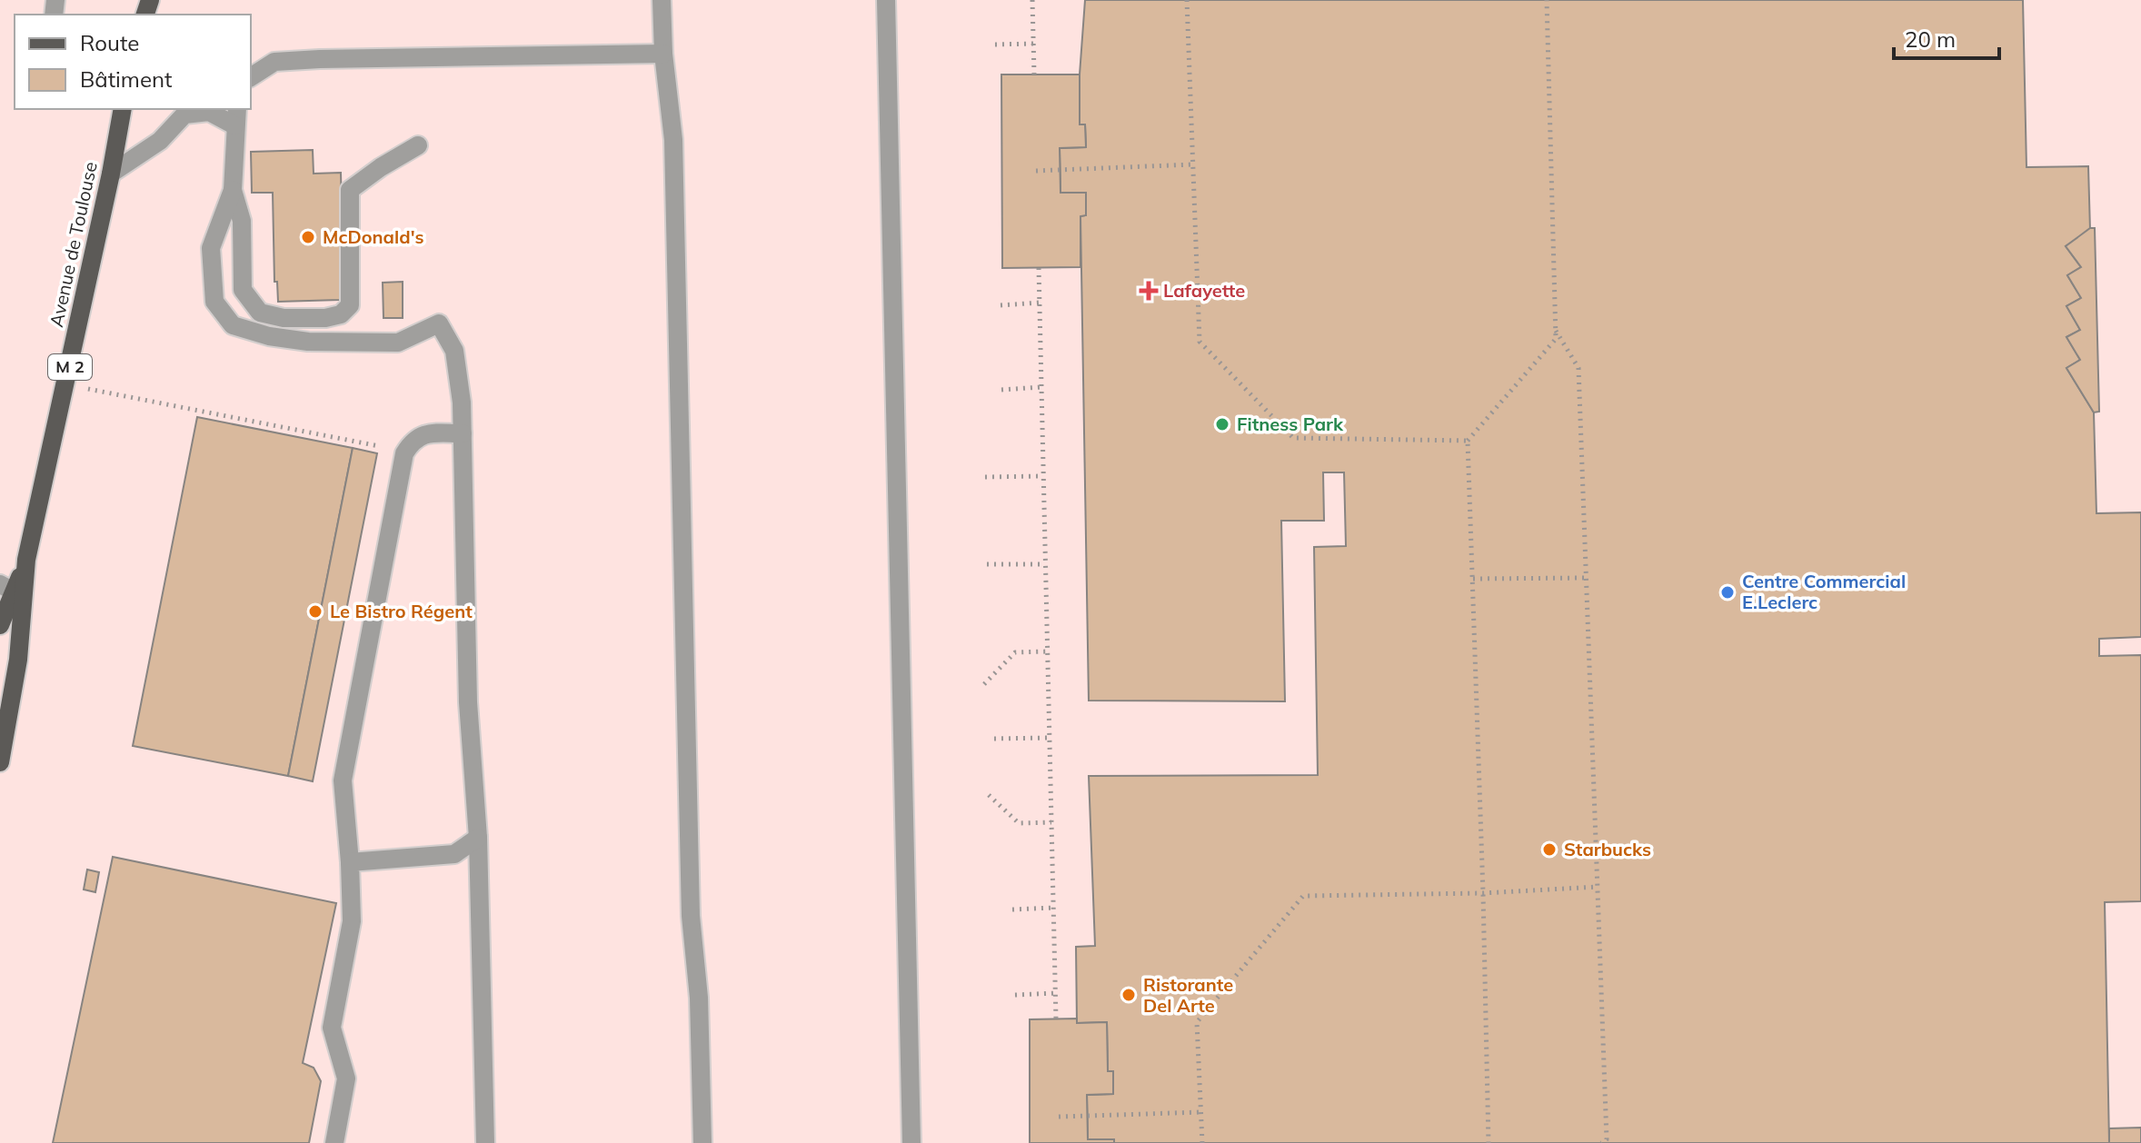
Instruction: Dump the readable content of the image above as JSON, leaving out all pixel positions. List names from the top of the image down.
{
  "streets": {
    "main road": ["Avenue de Toulouse", "M 2"]
  },
  "places": {
    "other": [
      "McDonald's",
      "Fitness Park",
      "Centre Commercial E.Leclerc",
      "Le Bistro Régent",
      "Starbucks",
      "Ristorante Del Arte"
    ],
    "health": ["Lafayette"]
  },
  "legend": ["Route", "Bâtiment"],
  "scale_bar": "20 m"
}
